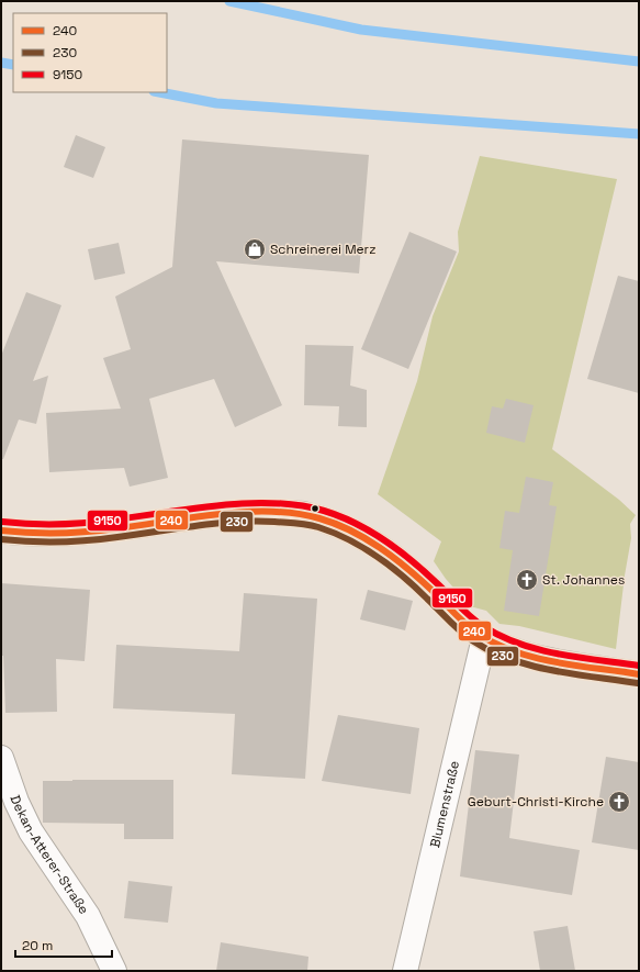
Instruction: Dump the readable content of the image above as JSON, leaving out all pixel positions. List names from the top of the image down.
{
  "streets": {
    "street": ["Blumenstraße", "Dekan-Atterer-Straße"]
  },
  "places": {
    "shop": ["Schreinerei Merz"],
    "church": ["St. Johannes", "Geburt-Christi-Kirche"]
  },
  "lines": ["transit line 9150", "transit line 240", "transit line 230"],
  "legend": ["240", "230", "9150"],
  "scale_bar": "20 m"
}
